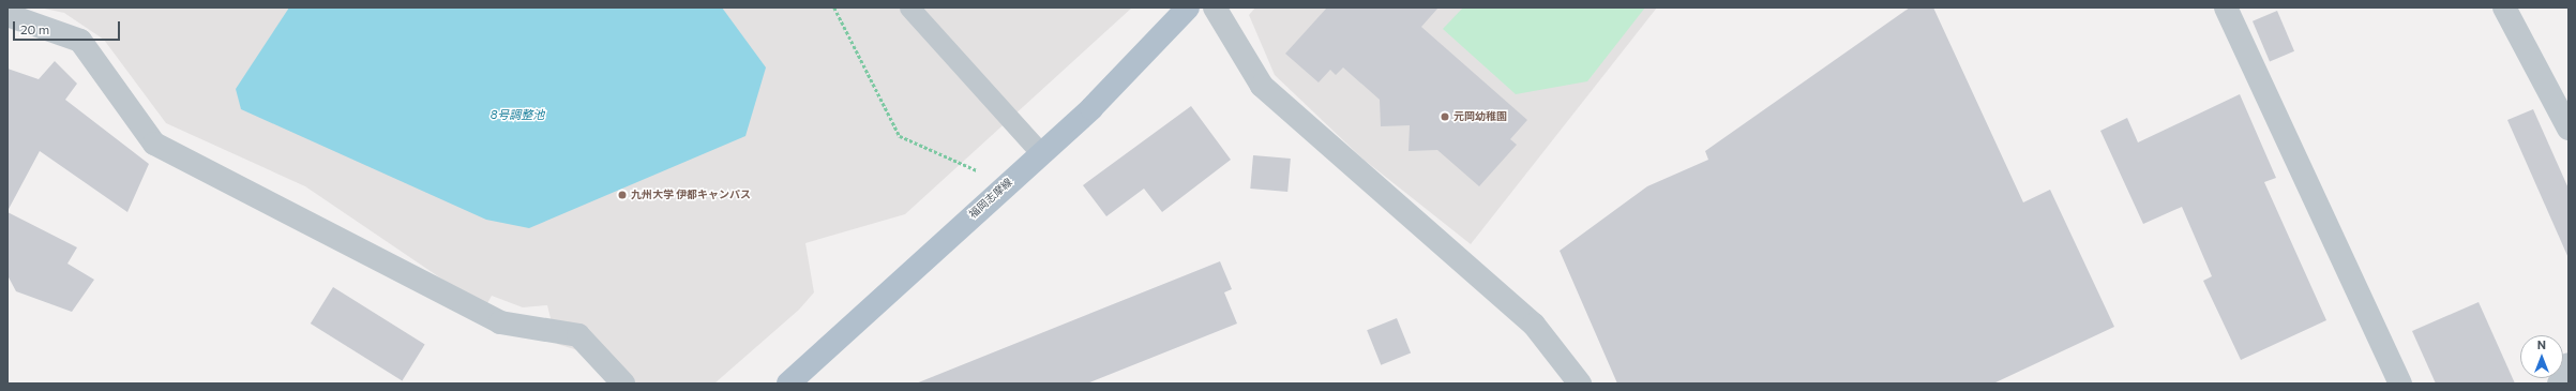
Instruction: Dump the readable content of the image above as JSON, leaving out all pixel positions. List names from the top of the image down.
{
  "streets": {
    "main road": ["福岡志摩線"]
  },
  "water": ["8号調整池"],
  "places": ["元岡幼稚園", "九州大学 伊都キャンパス"],
  "scale_bar": "20 m",
  "north": "top"
}
